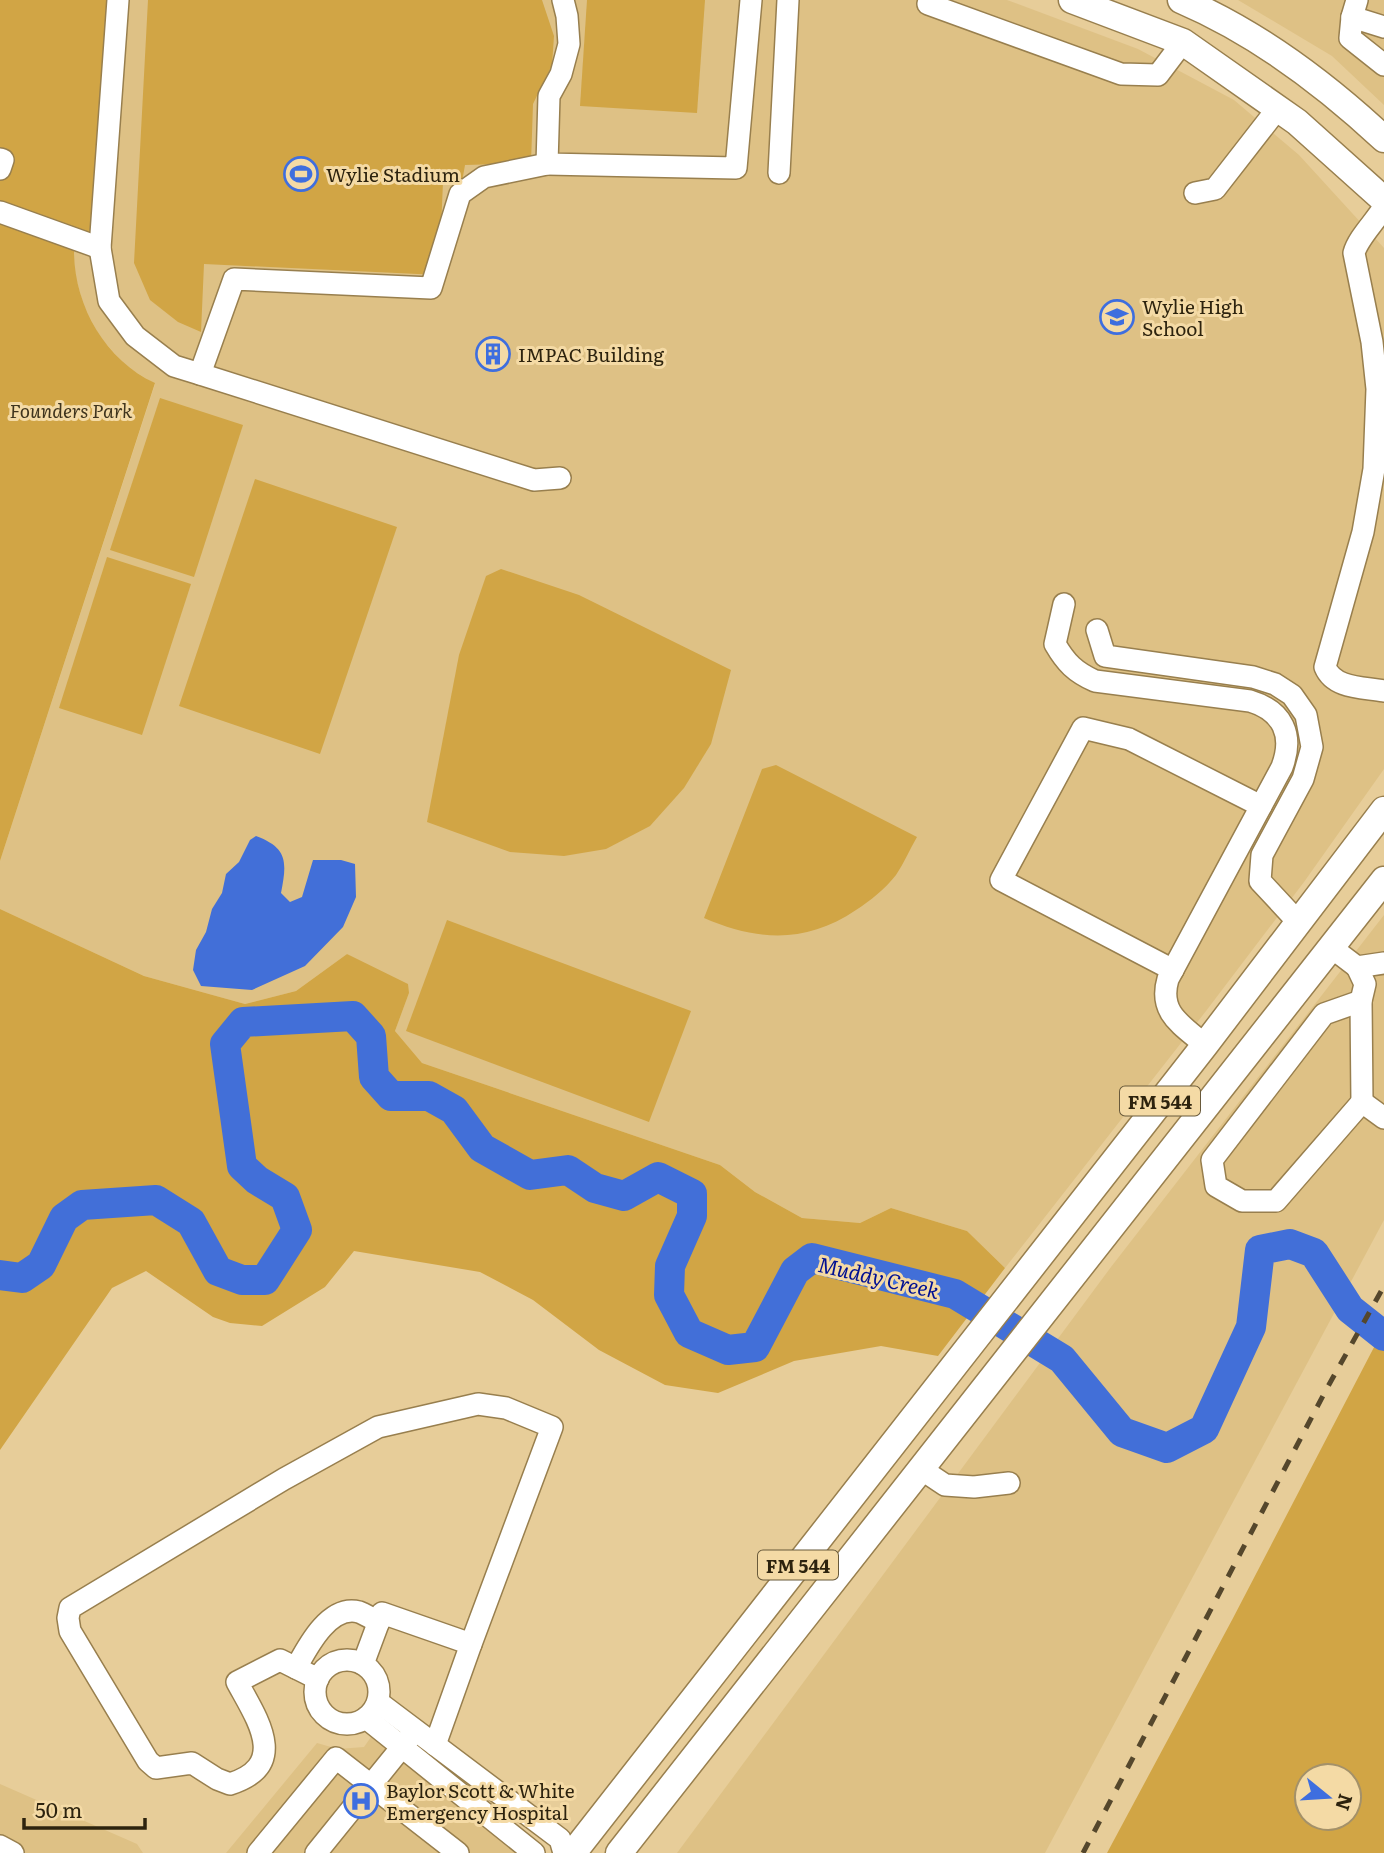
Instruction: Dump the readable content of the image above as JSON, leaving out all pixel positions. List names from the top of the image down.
{
  "streets": {
    "main road": ["FM 544"]
  },
  "water": ["Muddy Creek"],
  "parks": ["Founders Park"],
  "places": {
    "sports": ["Wylie Stadium"],
    "school or university": ["Wylie High School"],
    "building": ["IMPAC Building"],
    "hospital": ["Baylor Scott & White Emergency Hospital"]
  },
  "scale_bar": "50 m",
  "north": "right"
}
